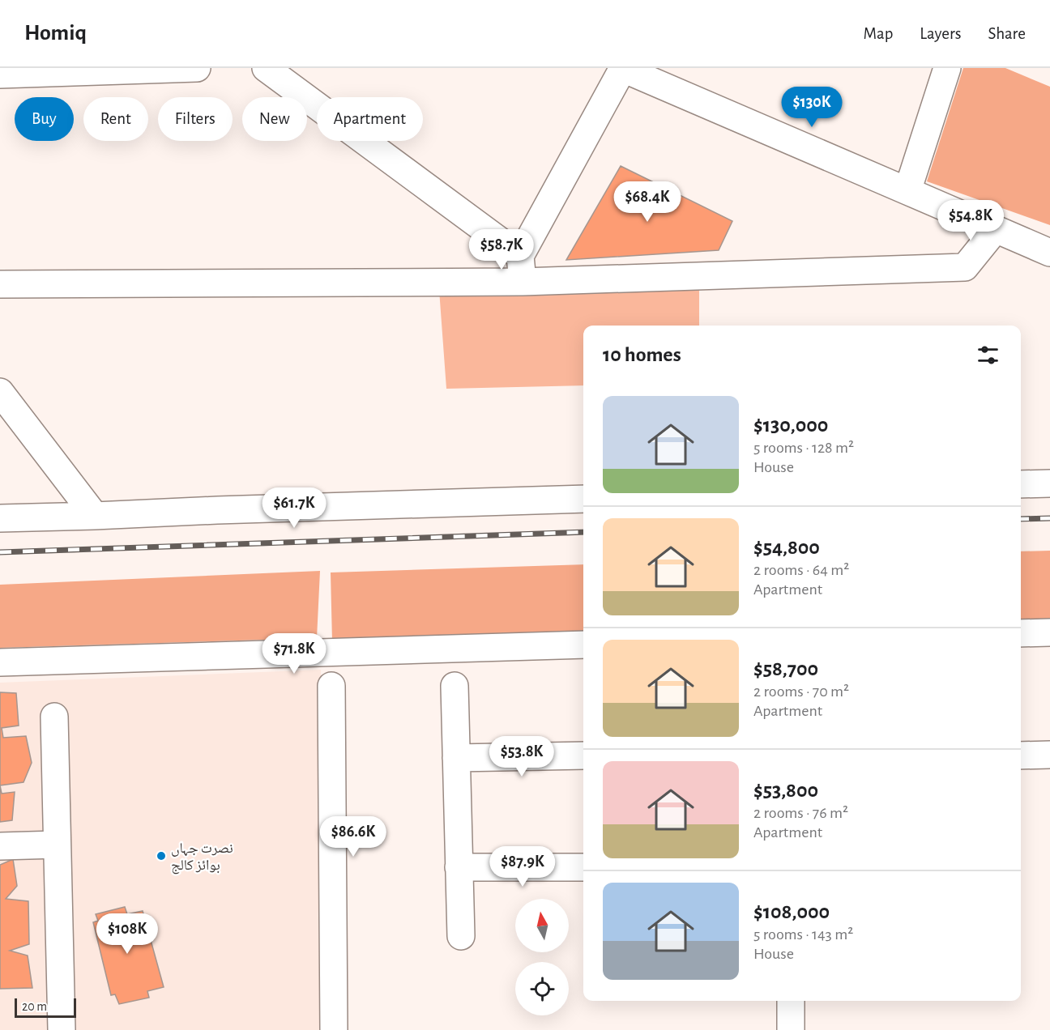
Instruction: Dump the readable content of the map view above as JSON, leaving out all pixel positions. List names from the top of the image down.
{
  "places": ["نصرت جہاں بوائز کالج"],
  "scale_bar": "20 m",
  "north": "top",
  "page": {
    "header": "Homiq",
    "nav": ["Map", "Layers", "Share"],
    "price": [
      "$130K",
      "$68.4K",
      "$54.8K",
      "$58.7K",
      "$61.7K",
      "$71.8K",
      "$53.8K",
      "$86.6K",
      "$87.9K",
      "$108K"
    ],
    "chip": [
      "Buy",
      "Rent",
      "Filters",
      "New",
      "Apartment"
    ],
    "heading": "10 homes",
    "list": [
      {
        "name": "$130,000",
        "note": "5 rooms · 128 m² · House"
      },
      {
        "name": "$54,800",
        "note": "2 rooms · 64 m² · Apartment"
      },
      {
        "name": "$58,700",
        "note": "2 rooms · 70 m² · Apartment"
      },
      {
        "name": "$53,800",
        "note": "2 rooms · 76 m² · Apartment"
      },
      {
        "name": "$108,000",
        "note": "5 rooms · 143 m² · House"
      }
    ],
    "scale": "20 m"
  }
}
